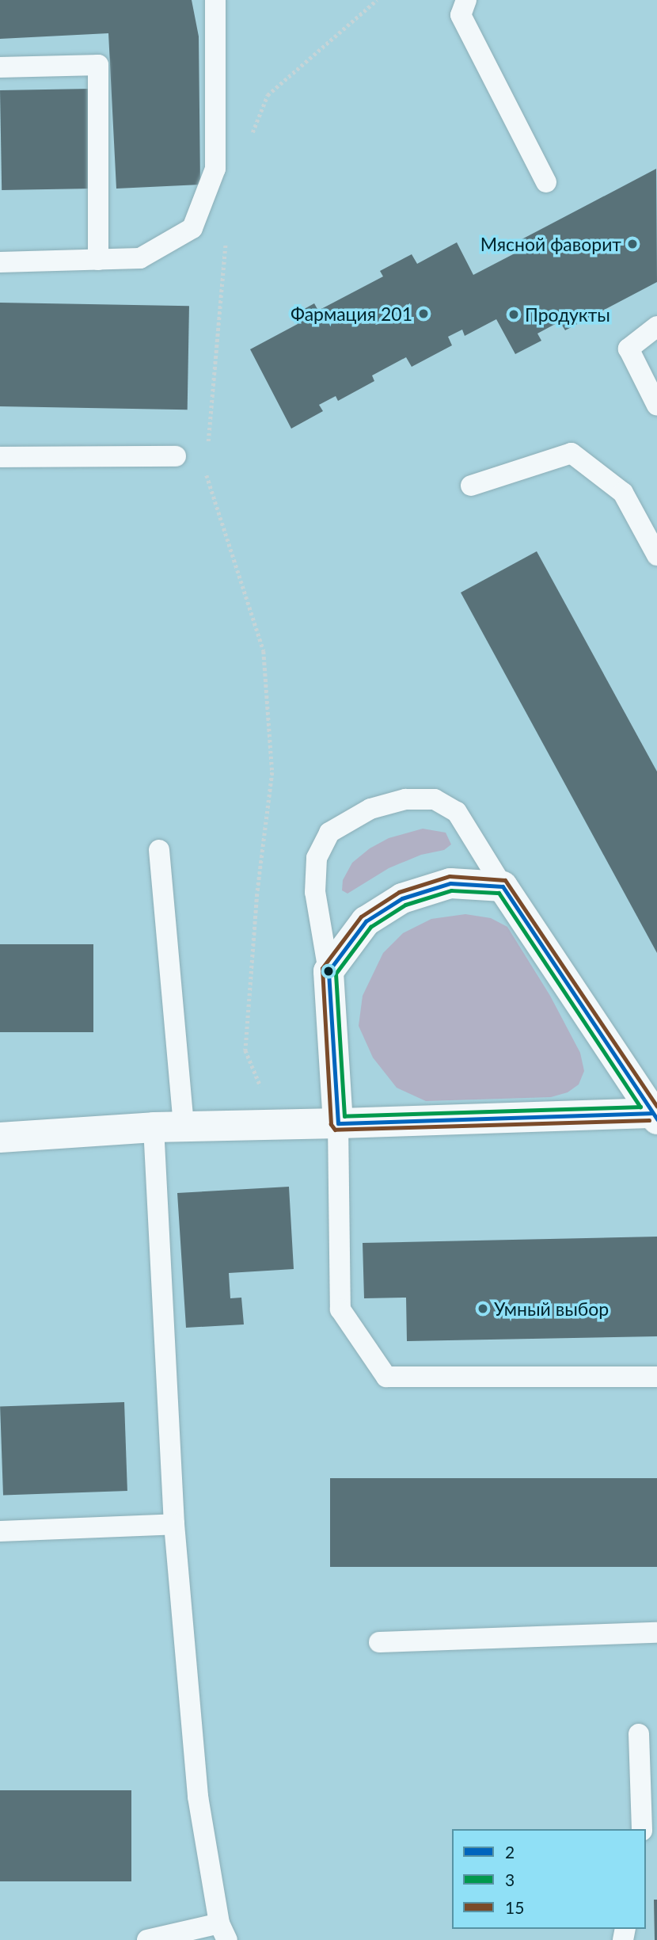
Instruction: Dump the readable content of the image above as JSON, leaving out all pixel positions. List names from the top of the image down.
{
  "places": [
    "Мясной фаворит",
    "Фармация 201",
    "Продукты",
    "Умный выбор"
  ],
  "lines": ["transit line 15", "transit line 2", "transit line 3"],
  "legend": ["2", "3", "15"]
}
